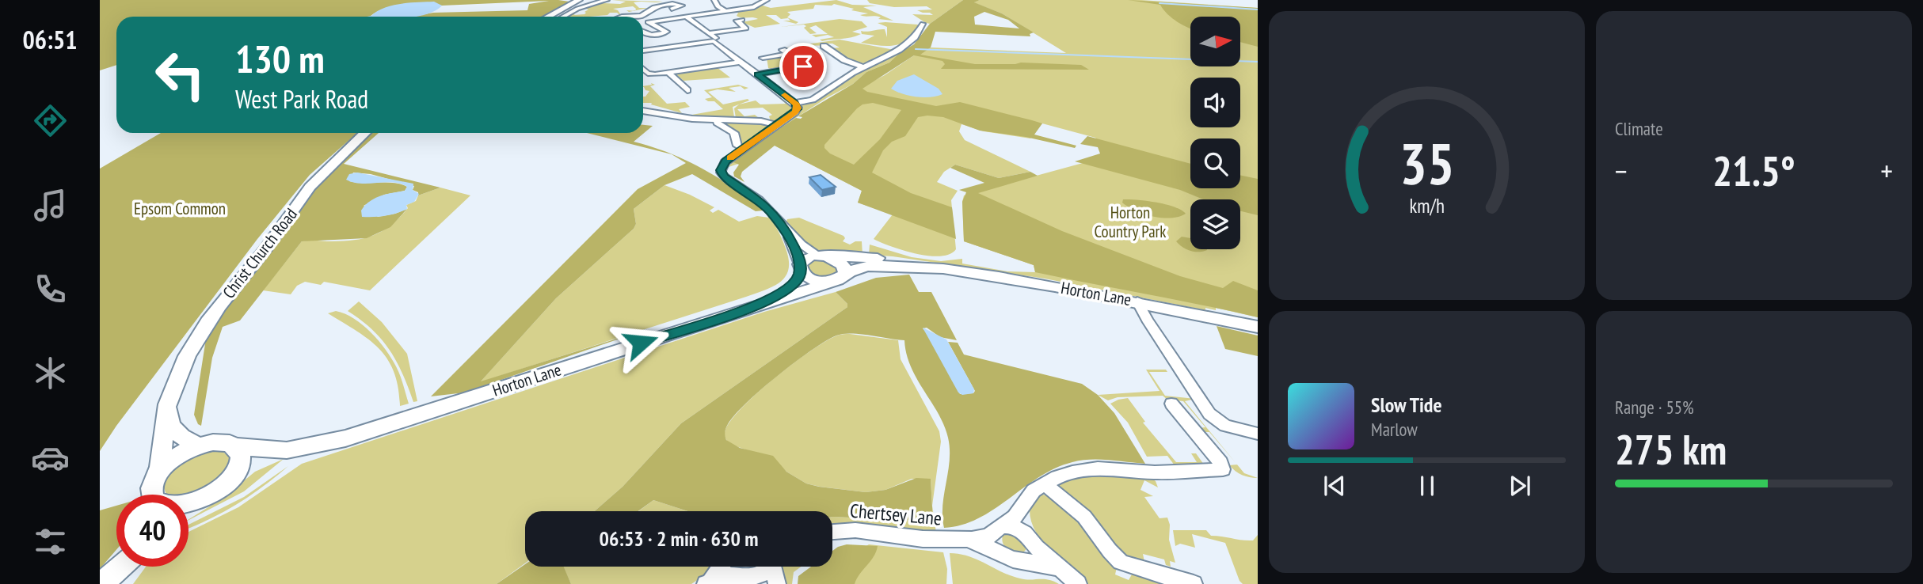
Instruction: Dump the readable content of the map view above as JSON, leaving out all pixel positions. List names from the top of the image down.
{
  "streets": {
    "main road": ["Christ Church Road", "Horton Lane"],
    "street": ["Chertsey Lane"]
  },
  "crossings": [
    ["Christ Church Road", "Horton Lane"]
  ],
  "parks": ["Epsom Common", "Horton Country Park"],
  "north": "right",
  "page": {
    "tabs": "06:51",
    "tile": [
      "Climate",
      ["Range · 55%", "275 km"]
    ],
    "turn": ["130 m", "West Park Road"],
    "heat": ["−", "21.5°", "+"],
    "song": ["Slow Tide", "Marlow"],
    "limit": "40",
    "trip": "06:53 · 2 min · 630 m",
    "gauge": ["35", "km/h"]
  }
}
